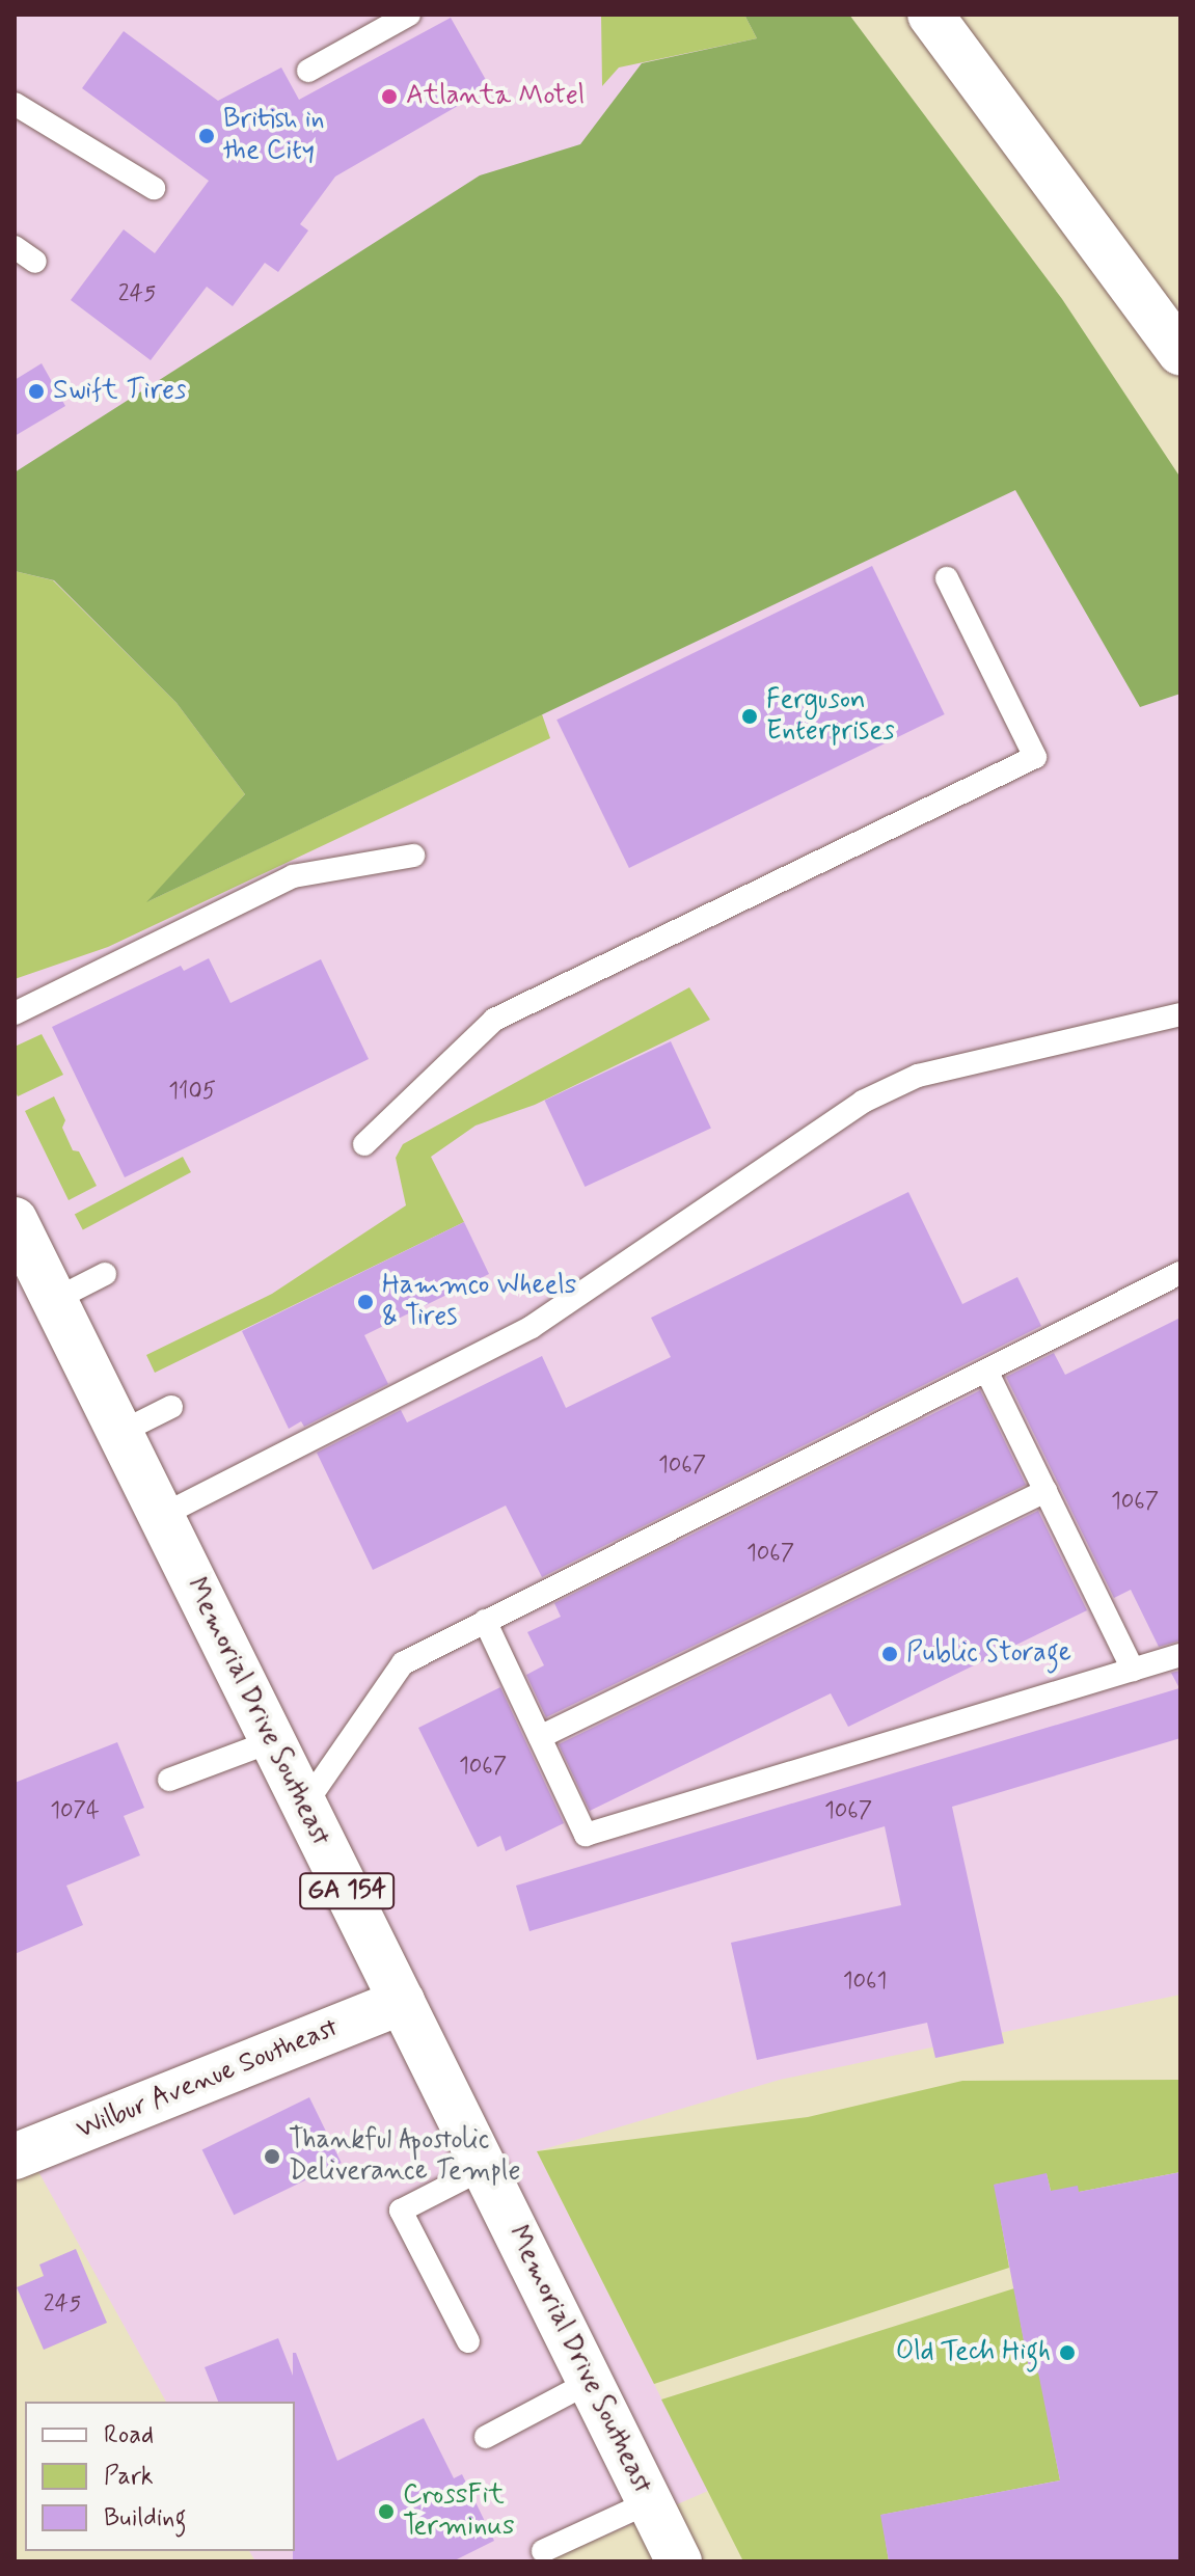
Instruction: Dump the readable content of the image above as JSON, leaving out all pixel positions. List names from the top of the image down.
{
  "streets": {
    "main road": ["Memorial Drive Southeast", "GA 154", "Wilbur Avenue Southeast"]
  },
  "crossings": [
    ["Memorial Drive Southeast", "Wilbur Avenue Southeast"]
  ],
  "places": [
    "Atlanta Motel",
    "British in the City",
    "Swift Tires",
    "Ferguson Enterprises",
    "Hammco Wheels & Tires",
    "Public Storage",
    "Thankful Apostolic Deliverance Temple",
    "Old Tech High",
    "CrossFit Terminus"
  ],
  "house_numbers": [
    "245",
    "1105",
    "1067",
    "1067",
    "1067",
    "1067",
    "1074",
    "1067",
    "1061",
    "245"
  ],
  "legend": ["Road", "Park", "Building"]
}
